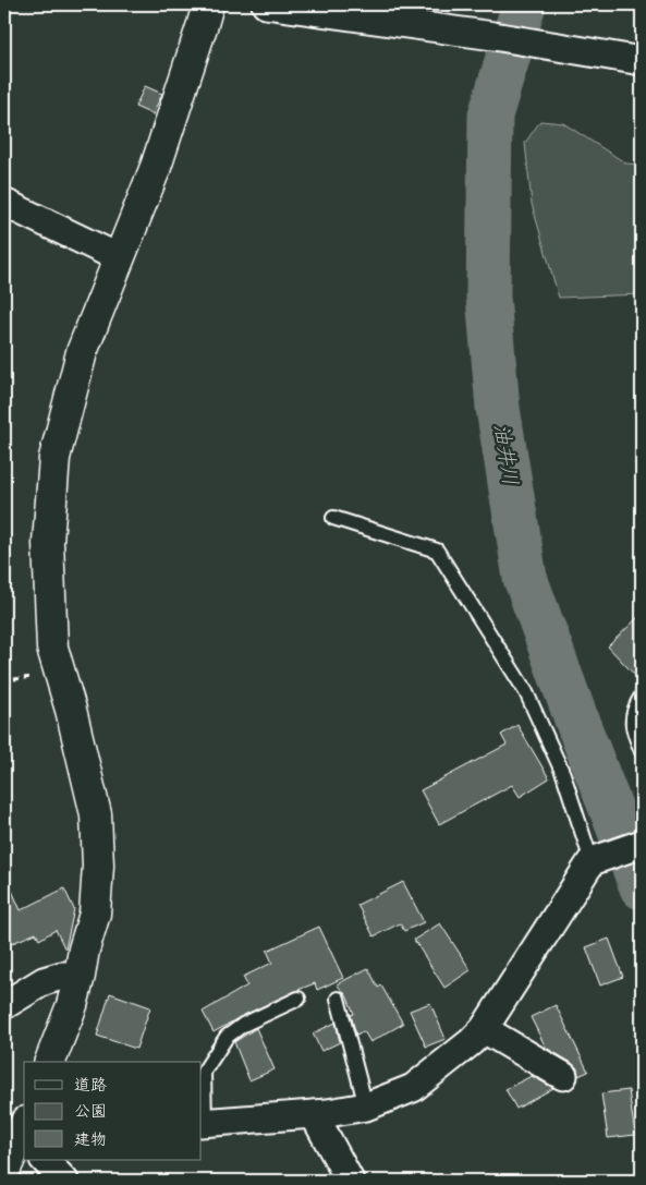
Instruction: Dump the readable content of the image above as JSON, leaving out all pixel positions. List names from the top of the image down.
{
  "water": ["油井川"],
  "legend": ["道路", "公園", "建物"]
}
